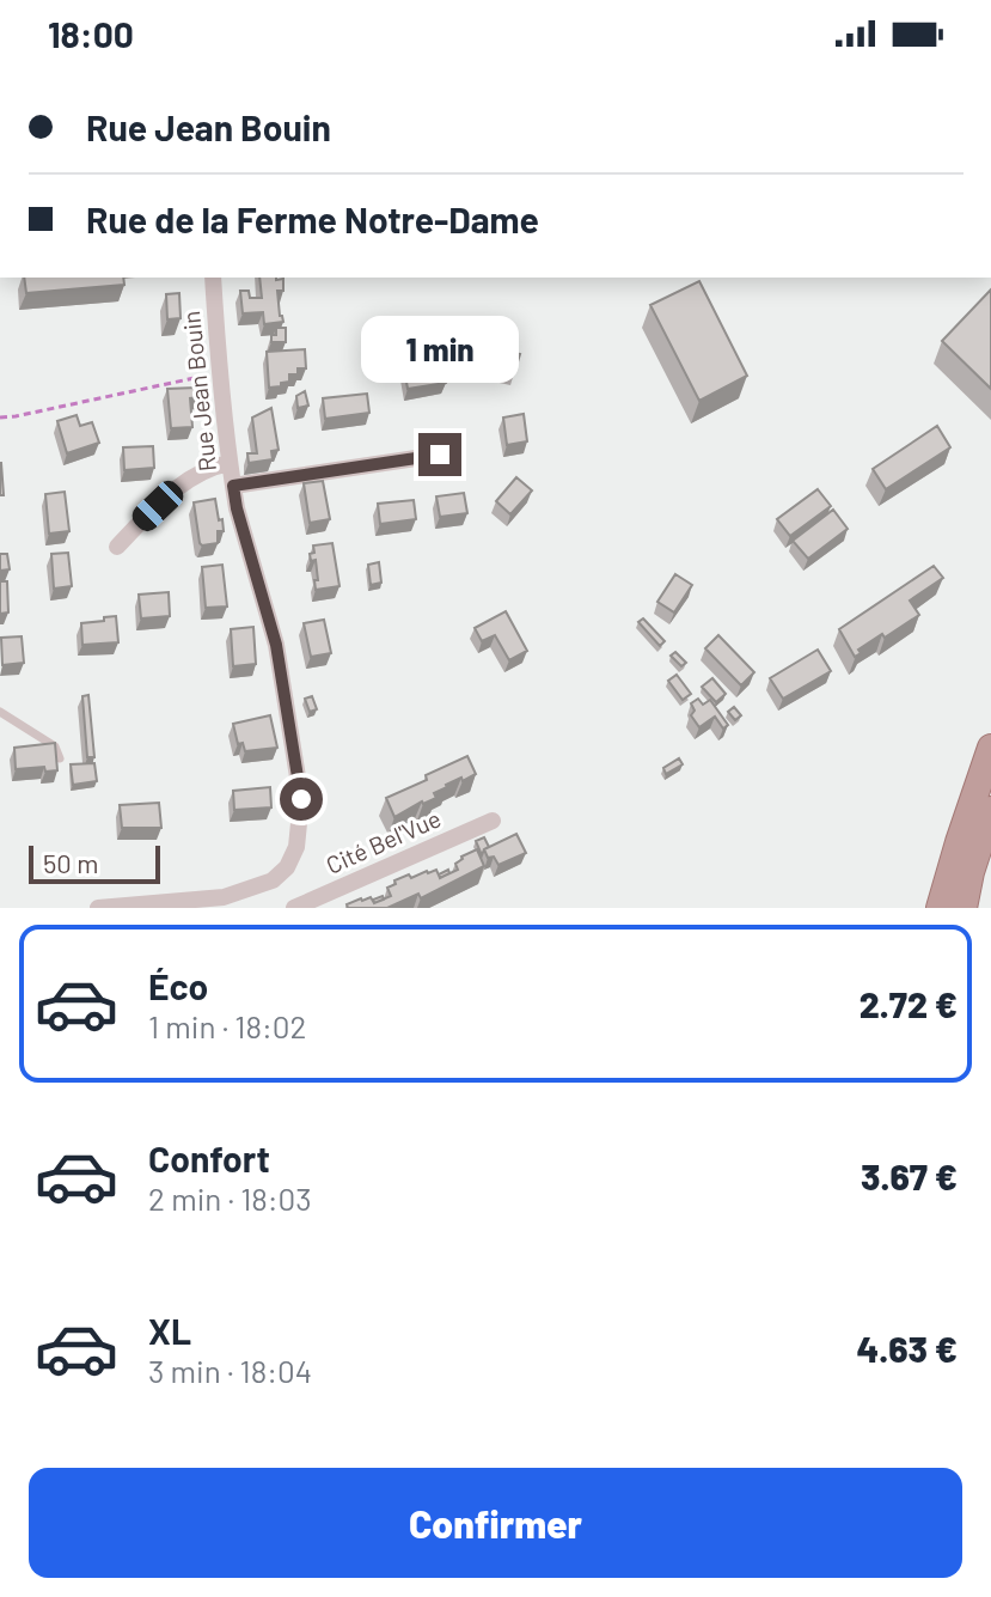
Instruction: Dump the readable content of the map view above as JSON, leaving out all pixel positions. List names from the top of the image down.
{
  "streets": {
    "street": ["Rue Jean Bouin", "Cité Bel'Vue"]
  },
  "scale_bar": "50 m",
  "page": {
    "status": "18:00",
    "banner": ["Rue Jean Bouin", "Rue de la Ferme Notre-Dame"],
    "bubble": "1 min",
    "scale": "50 m",
    "list": [
      {
        "name": "Éco",
        "note": "1 min · 18:02",
        "value": "2.72 €"
      },
      {
        "name": "Confort",
        "note": "2 min · 18:03",
        "value": "3.67 €"
      },
      {
        "name": "XL",
        "note": "3 min · 18:04",
        "value": "4.63 €"
      }
    ],
    "buttons": "Confirmer"
  }
}
